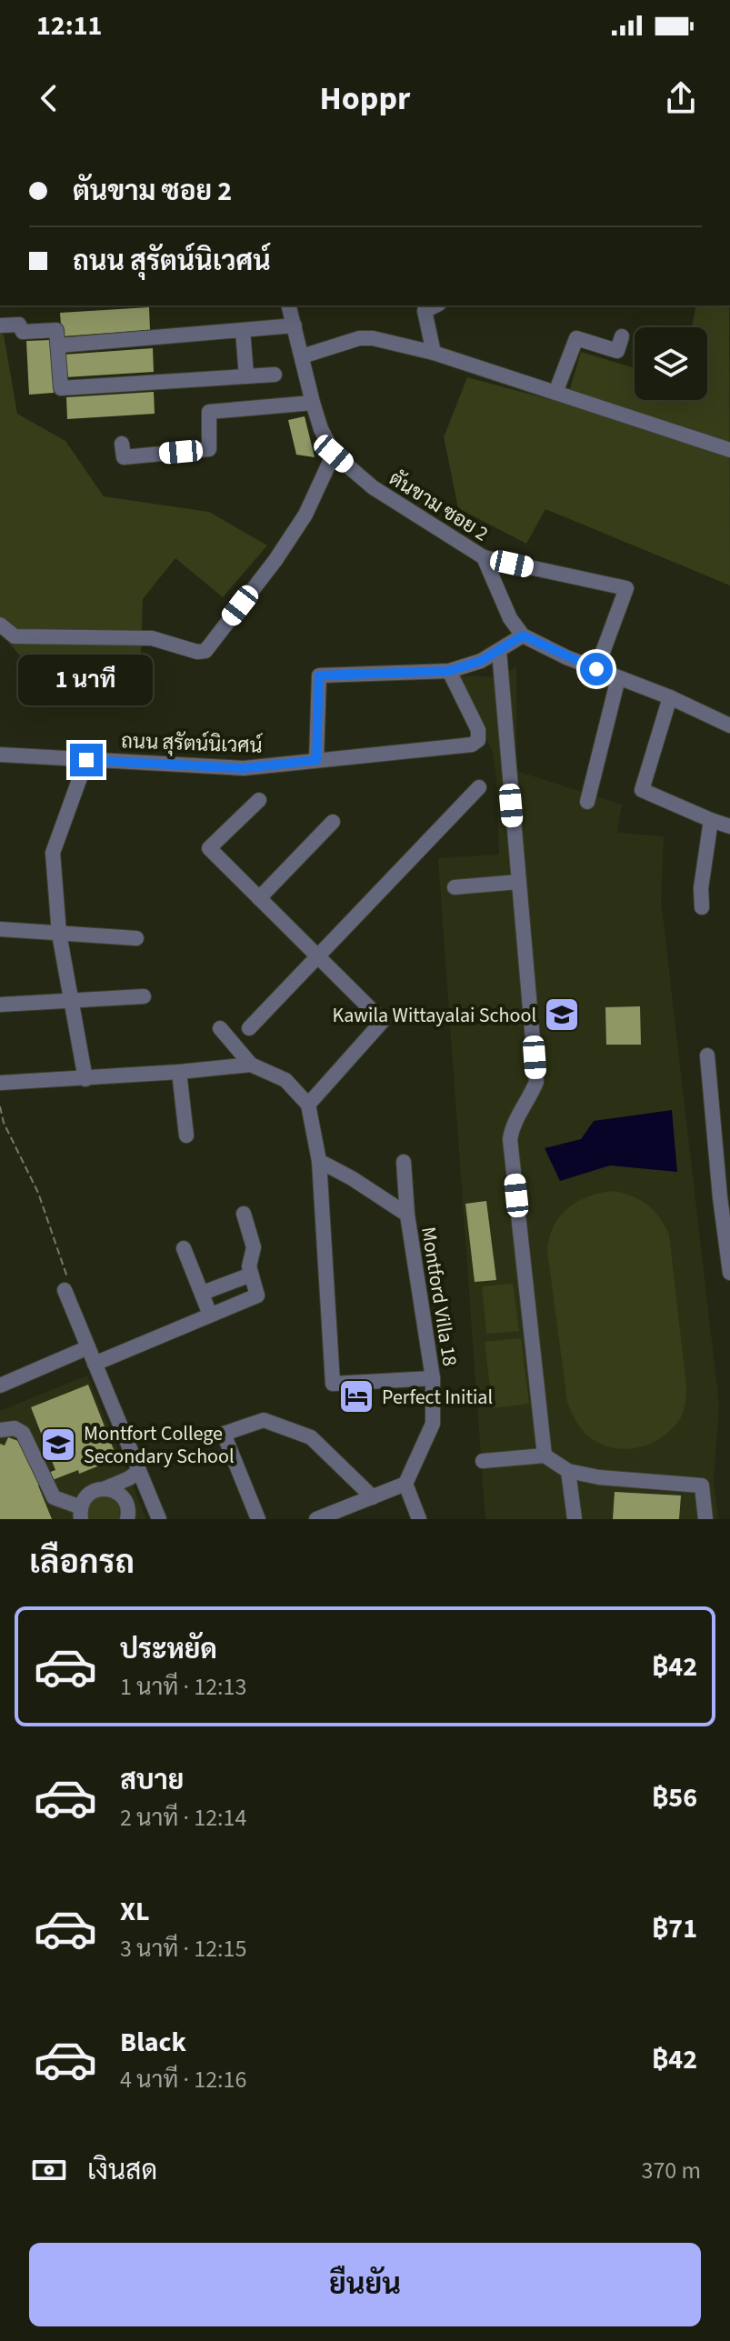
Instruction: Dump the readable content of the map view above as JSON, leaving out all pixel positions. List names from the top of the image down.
{
  "streets": {
    "street": ["ตันขาม ซอย 2", "ถนน สุรัตน์นิเวศน์", "Montford Villa 18"]
  },
  "places": {
    "school or university": ["Kawila Wittayalai School", "Montfort College Secondary School"],
    "hotel": ["Perfect Initial"]
  },
  "page": {
    "status": "12:11",
    "header": "Hoppr",
    "banner": ["ตันขาม ซอย 2", "ถนน สุรัตน์นิเวศน์"],
    "bubble": "1 นาที",
    "heading": "เลือกรถ",
    "list": [
      {
        "name": "ประหยัด",
        "note": "1 นาที · 12:13",
        "value": "฿42"
      },
      {
        "name": "สบาย",
        "note": "2 นาที · 12:14",
        "value": "฿56"
      },
      {
        "name": "XL",
        "note": "3 นาที · 12:15",
        "value": "฿71"
      },
      {
        "name": "Black",
        "note": "4 นาที · 12:16",
        "value": "฿42"
      }
    ],
    "pay": ["เงินสด", "370 m"],
    "buttons": "ยืนยัน"
  }
}
